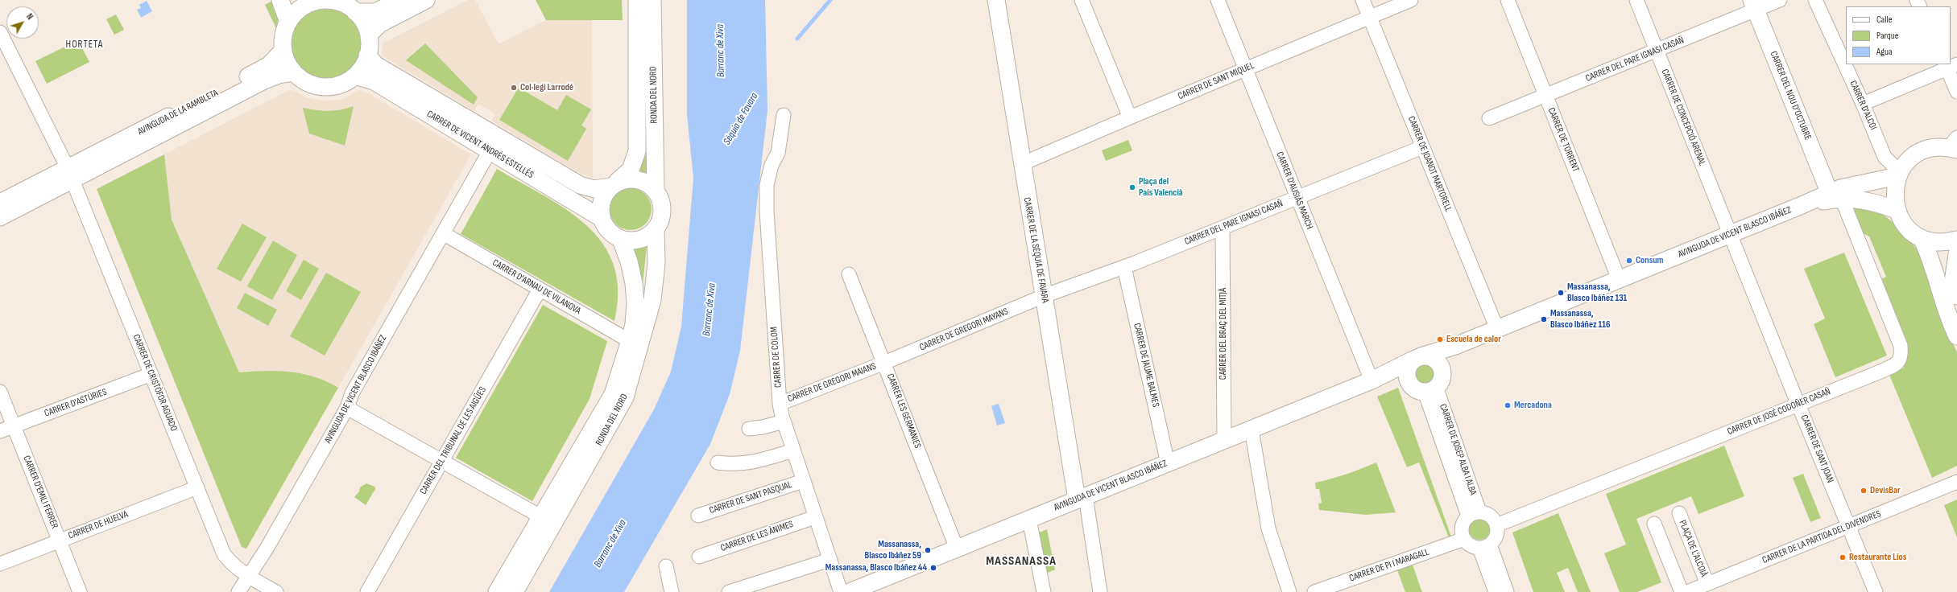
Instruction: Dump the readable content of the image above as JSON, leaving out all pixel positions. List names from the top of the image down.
{
  "streets": {
    "street": [
      "CARRER DEL PARE IGNASI CASAÑ",
      "CARRER DE SANT MIQUEL",
      "RONDA DEL NORD",
      "CARRER DEL NOU D'OCTUBRE",
      "CARRER D'ALCOI",
      "AVINGUDA DE LA RAMBLETA",
      "CARRER DE CONCEPCIÓ ARENAL",
      "CARRER DE TORRENT",
      "CARRER DE VICENT ANDRÉS ESTELLÉS",
      "CARRER DE JOANOT MARTORELL",
      "CARRER D'AUSIÀS MARCH",
      "AVINGUDA DE VICENT BLASCO IBÁÑEZ",
      "CARRER DE LA SÉQUIA DE FAVARA",
      "CARRER D'ARNAU DE VILANOVA",
      "CARRER DE GREGORI MAYANS",
      "CARRER DEL BRAÇ DEL MITJÀ",
      "CARRER DE COLOM",
      "CARRER DE JAUME BALMES",
      "CARRER DE CRISTÒFOR AGUADO",
      "CARRER DE GREGORI MAIANS",
      "CARRER D'ASTÚRIES",
      "CARRER LES GERMANIES",
      "CARRER DE JOSÉ CODOÑER CASAÑ",
      "CARRER DEL TRIBUNAL DE LES AIGÜES",
      "CARRER DE SANT JOAN",
      "CARRER DE JOSEP ALBA I ALBA",
      "CARRER D'EMILI FERRER",
      "CARRER DE SANT PASQUAL",
      "CARRER DE HUELVA",
      "CARRER DE LES ÀNIMES",
      "CARRER DE LA PARTIDA DEL DIVENDRES",
      "PLAÇA DE L'ALCOIÀ",
      "CARRER DE PI I MARAGALL"
    ]
  },
  "crossings": [
    ["CARRER DEL PARE IGNASI CASAÑ", "CARRER DEL NOU D'OCTUBRE"],
    ["CARRER DEL PARE IGNASI CASAÑ", "CARRER DE CONCEPCIÓ ARENAL"],
    ["CARRER DEL PARE IGNASI CASAÑ", "CARRER DE TORRENT"],
    ["CARRER DEL PARE IGNASI CASAÑ", "CARRER DE JOANOT MARTORELL"],
    ["CARRER DEL PARE IGNASI CASAÑ", "CARRER D'AUSIÀS MARCH"],
    ["CARRER DEL PARE IGNASI CASAÑ", "CARRER DE LA SÉQUIA DE FAVARA"],
    ["CARRER DEL PARE IGNASI CASAÑ", "CARRER DE GREGORI MAYANS"],
    ["CARRER DEL PARE IGNASI CASAÑ", "CARRER DEL BRAÇ DEL MITJÀ"],
    ["CARRER DEL PARE IGNASI CASAÑ", "CARRER DE JAUME BALMES"],
    ["CARRER DE SANT MIQUEL", "CARRER DE JOANOT MARTORELL"],
    ["CARRER DE SANT MIQUEL", "CARRER D'AUSIÀS MARCH"],
    ["CARRER DE SANT MIQUEL", "CARRER DE LA SÉQUIA DE FAVARA"],
    ["RONDA DEL NORD", "CARRER DE VICENT ANDRÉS ESTELLÉS"],
    ["RONDA DEL NORD", "CARRER D'ARNAU DE VILANOVA"],
    ["CARRER DEL NOU D'OCTUBRE", "AVINGUDA DE VICENT BLASCO IBÁÑEZ"],
    ["CARRER DEL NOU D'OCTUBRE", "CARRER DE JOSÉ CODOÑER CASAÑ"],
    ["CARRER D'ALCOI", "AVINGUDA DE VICENT BLASCO IBÁÑEZ"],
    ["AVINGUDA DE LA RAMBLETA", "CARRER DE VICENT ANDRÉS ESTELLÉS"],
    ["AVINGUDA DE LA RAMBLETA", "CARRER DE CRISTÒFOR AGUADO"],
    ["CARRER DE CONCEPCIÓ ARENAL", "AVINGUDA DE VICENT BLASCO IBÁÑEZ"],
    ["CARRER DE CONCEPCIÓ ARENAL", "CARRER DE SANT JOAN"],
    ["CARRER DE TORRENT", "AVINGUDA DE VICENT BLASCO IBÁÑEZ"],
    ["CARRER DE VICENT ANDRÉS ESTELLÉS", "AVINGUDA DE VICENT BLASCO IBÁÑEZ"],
    ["CARRER DE JOANOT MARTORELL", "AVINGUDA DE VICENT BLASCO IBÁÑEZ"],
    ["CARRER D'AUSIÀS MARCH", "AVINGUDA DE VICENT BLASCO IBÁÑEZ"],
    ["AVINGUDA DE VICENT BLASCO IBÁÑEZ", "CARRER DE LA SÉQUIA DE FAVARA"],
    ["AVINGUDA DE VICENT BLASCO IBÁÑEZ", "CARRER D'ARNAU DE VILANOVA"],
    ["AVINGUDA DE VICENT BLASCO IBÁÑEZ", "CARRER DEL BRAÇ DEL MITJÀ"],
    ["AVINGUDA DE VICENT BLASCO IBÁÑEZ", "CARRER DE JAUME BALMES"],
    ["AVINGUDA DE VICENT BLASCO IBÁÑEZ", "CARRER DE CRISTÒFOR AGUADO"],
    ["AVINGUDA DE VICENT BLASCO IBÁÑEZ", "CARRER LES GERMANIES"],
    ["AVINGUDA DE VICENT BLASCO IBÁÑEZ", "CARRER DE JOSÉ CODOÑER CASAÑ"],
    ["AVINGUDA DE VICENT BLASCO IBÁÑEZ", "CARRER DE SANT JOAN"],
    ["AVINGUDA DE VICENT BLASCO IBÁÑEZ", "CARRER DE JOSEP ALBA I ALBA"],
    ["CARRER DE LA SÉQUIA DE FAVARA", "CARRER DE GREGORI MAYANS"],
    ["CARRER D'ARNAU DE VILANOVA", "CARRER DEL TRIBUNAL DE LES AIGÜES"],
    ["CARRER DE GREGORI MAYANS", "CARRER DE GREGORI MAIANS"],
    ["CARRER DE GREGORI MAYANS", "CARRER LES GERMANIES"],
    ["CARRER DE COLOM", "CARRER DE GREGORI MAIANS"],
    ["CARRER DE COLOM", "CARRER DE SANT PASQUAL"],
    ["CARRER DE COLOM", "CARRER DE LES ÀNIMES"],
    ["CARRER DE CRISTÒFOR AGUADO", "CARRER D'ASTÚRIES"],
    ["CARRER DE CRISTÒFOR AGUADO", "CARRER DE HUELVA"],
    ["CARRER DE GREGORI MAIANS", "CARRER LES GERMANIES"],
    ["CARRER D'ASTÚRIES", "CARRER D'EMILI FERRER"],
    ["CARRER DE JOSÉ CODOÑER CASAÑ", "CARRER DE SANT JOAN"],
    ["CARRER DE JOSÉ CODOÑER CASAÑ", "CARRER DE JOSEP ALBA I ALBA"],
    ["CARRER DE JOSÉ CODOÑER CASAÑ", "CARRER DE PI I MARAGALL"],
    ["CARRER DE SANT JOAN", "CARRER DE LA PARTIDA DEL DIVENDRES"],
    ["CARRER DE JOSEP ALBA I ALBA", "CARRER DE PI I MARAGALL"],
    ["CARRER D'EMILI FERRER", "CARRER DE HUELVA"],
    ["CARRER DE LA PARTIDA DEL DIVENDRES", "PLAÇA DE L'ALCOIÀ"]
  ],
  "districts": ["HORTETA", "MASSANASSA"],
  "water": ["Barranc de Xiva", "Séquia de Favara"],
  "places": [
    "Col·legi Larrodé",
    "Plaça del País Valencià",
    "Consum",
    "Massanassa, Blasco Ibáñez 131",
    "Massanassa, Blasco Ibáñez 116",
    "Escuela de calor",
    "Mercadona",
    "DevisBar",
    "Massanassa, Blasco Ibáñez 59",
    "Restaurante Lios",
    "Massanassa, Blasco Ibáñez 44"
  ],
  "legend": ["Calle", "Parque", "Agua"],
  "north": "top right"
}
